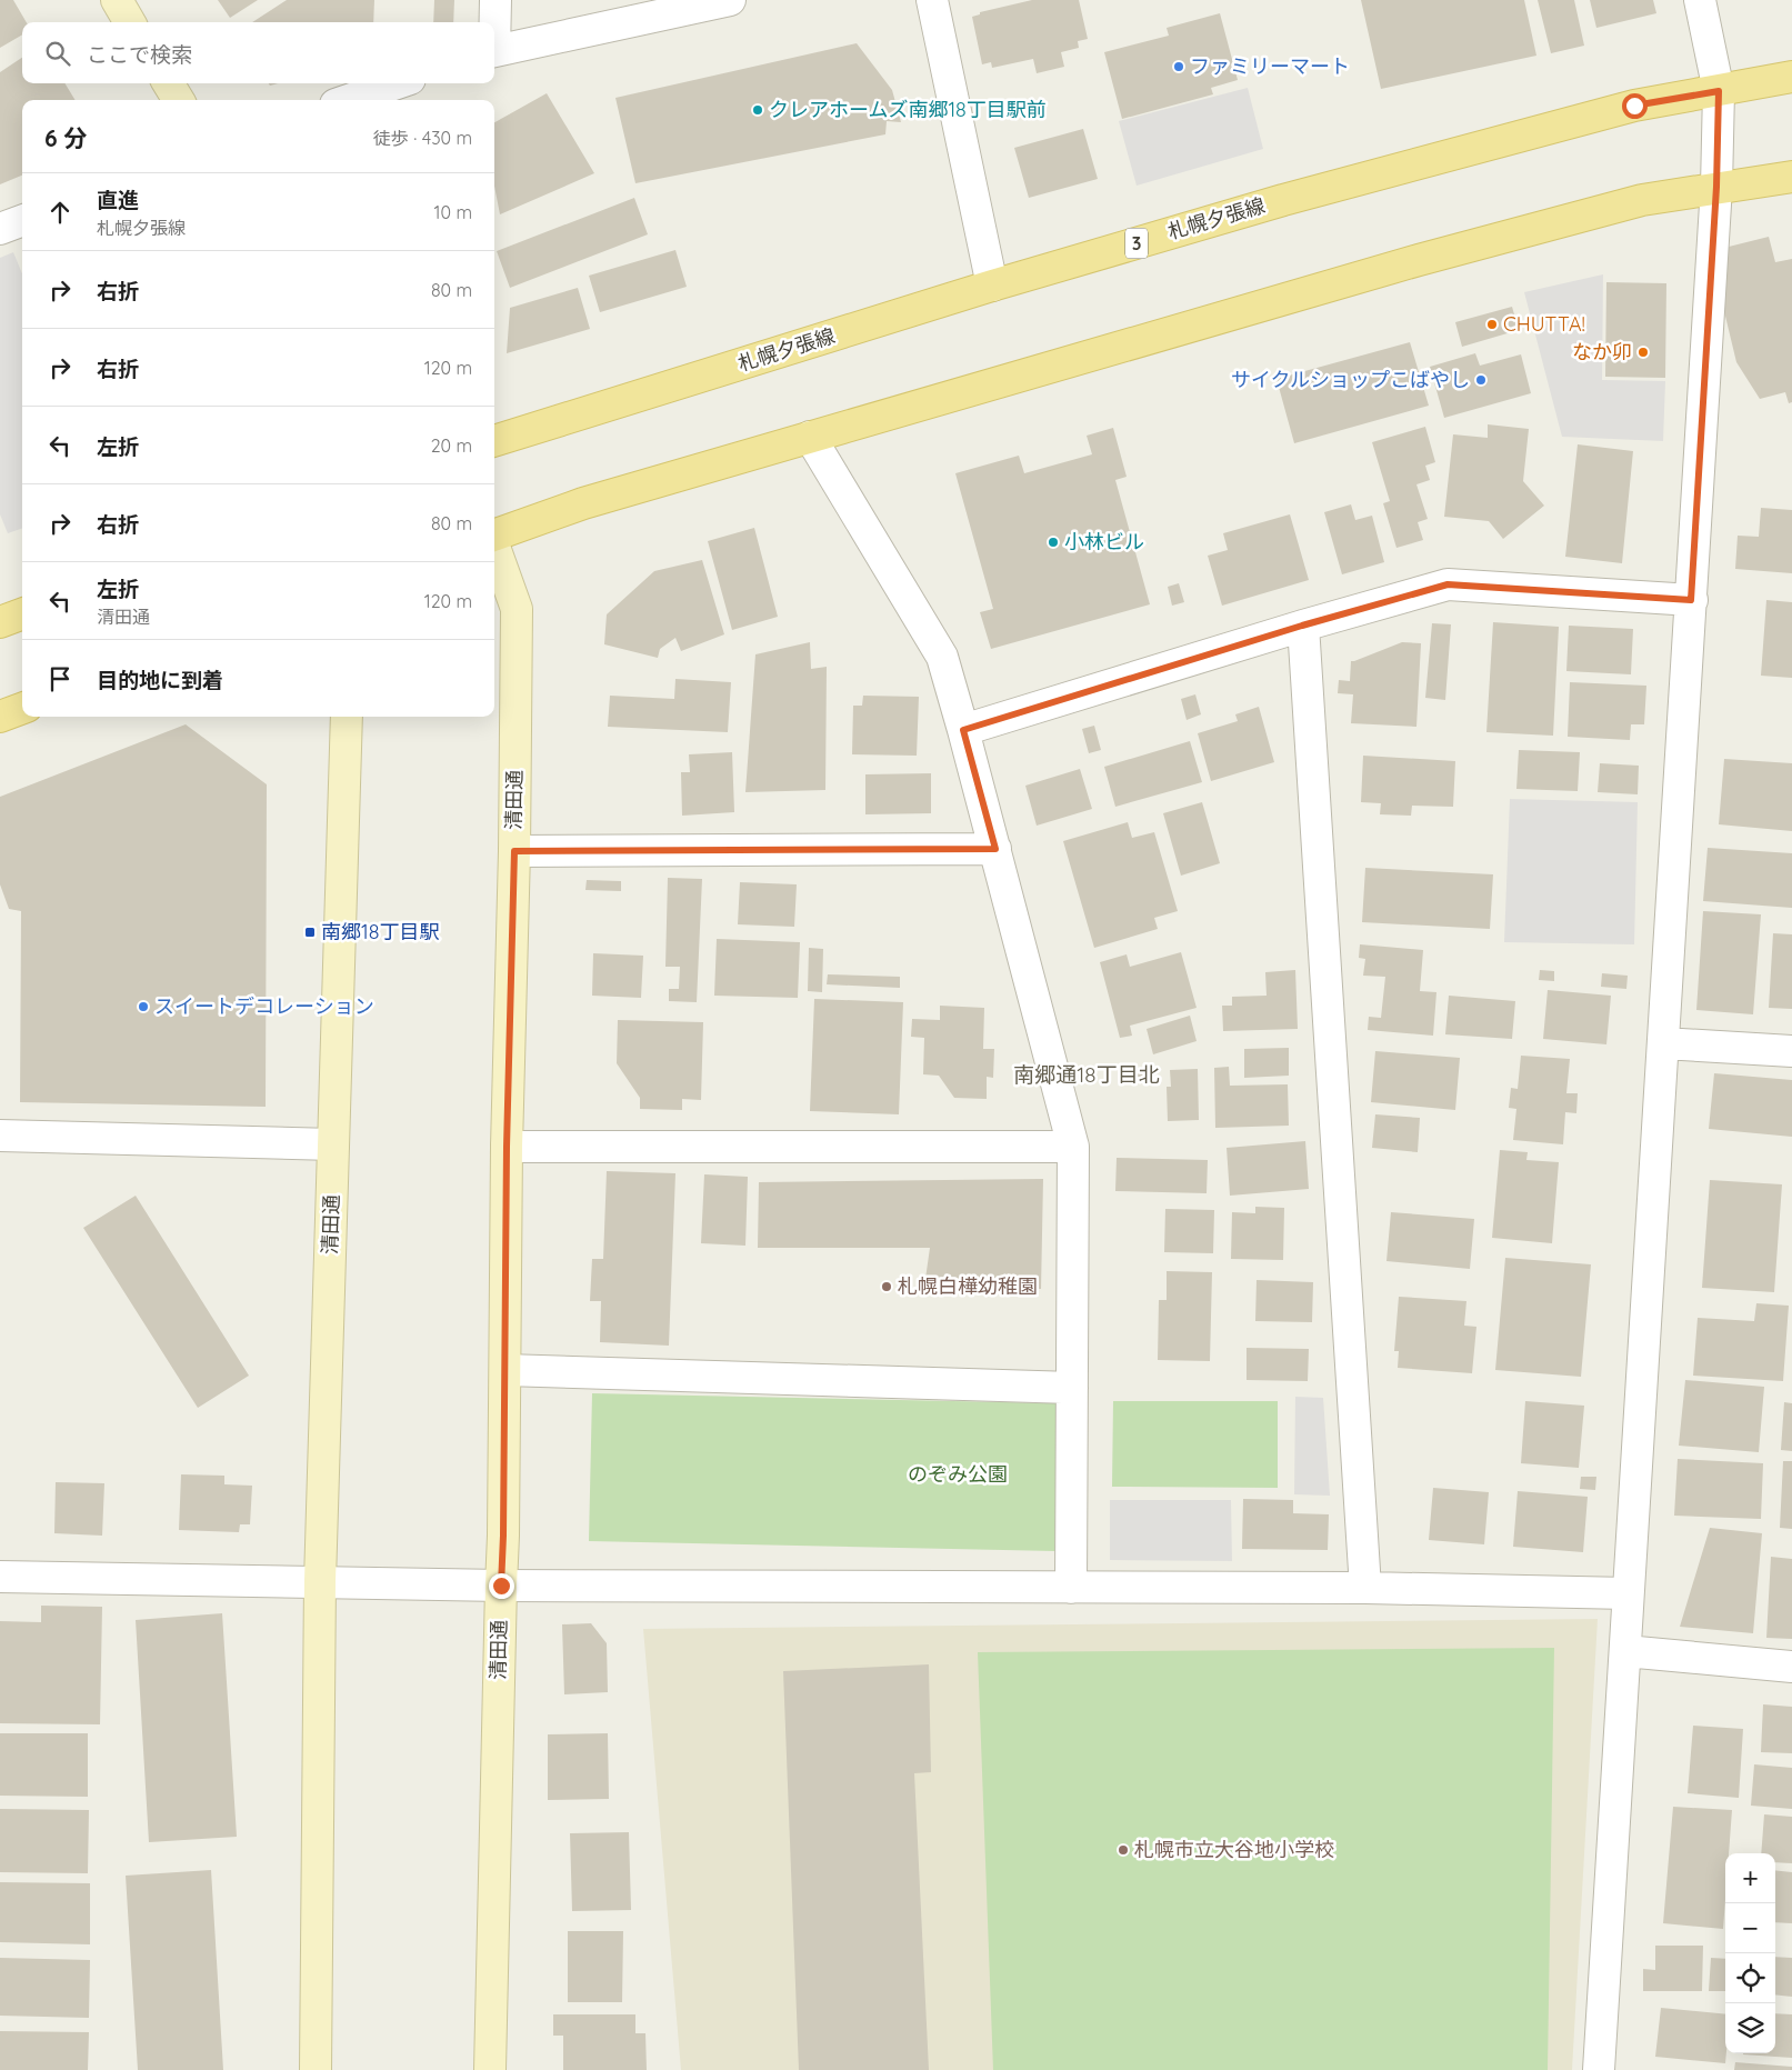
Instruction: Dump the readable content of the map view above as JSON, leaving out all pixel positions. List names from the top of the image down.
{
  "streets": {
    "main road": ["札幌夕張線", "3"],
    "street": ["清田通"]
  },
  "districts": ["南郷通18丁目北"],
  "parks": ["のぞみ公園"],
  "places": {
    "other": [
      "ファミリーマート",
      "クレアホームズ南郷18丁目駅前",
      "CHUTTA!",
      "なか卯",
      "サイクルショップこばやし",
      "小林ビル",
      "スイートデコレーション",
      "札幌白樺幼稚園",
      "札幌市立大谷地小学校"
    ],
    "transit": ["南郷18丁目駅"]
  },
  "page": {
    "search": "ここで検索",
    "heading": ["6 分", "徒歩 · 430 m"],
    "list": [
      ["直進", "札幌夕張線", "10 m"],
      ["右折", "80 m"],
      ["右折", "120 m"],
      ["左折", "20 m"],
      ["右折", "80 m"],
      ["左折", "清田通", "120 m"],
      "目的地に到着"
    ],
    "map_buttons": ["+", "−"]
  }
}
